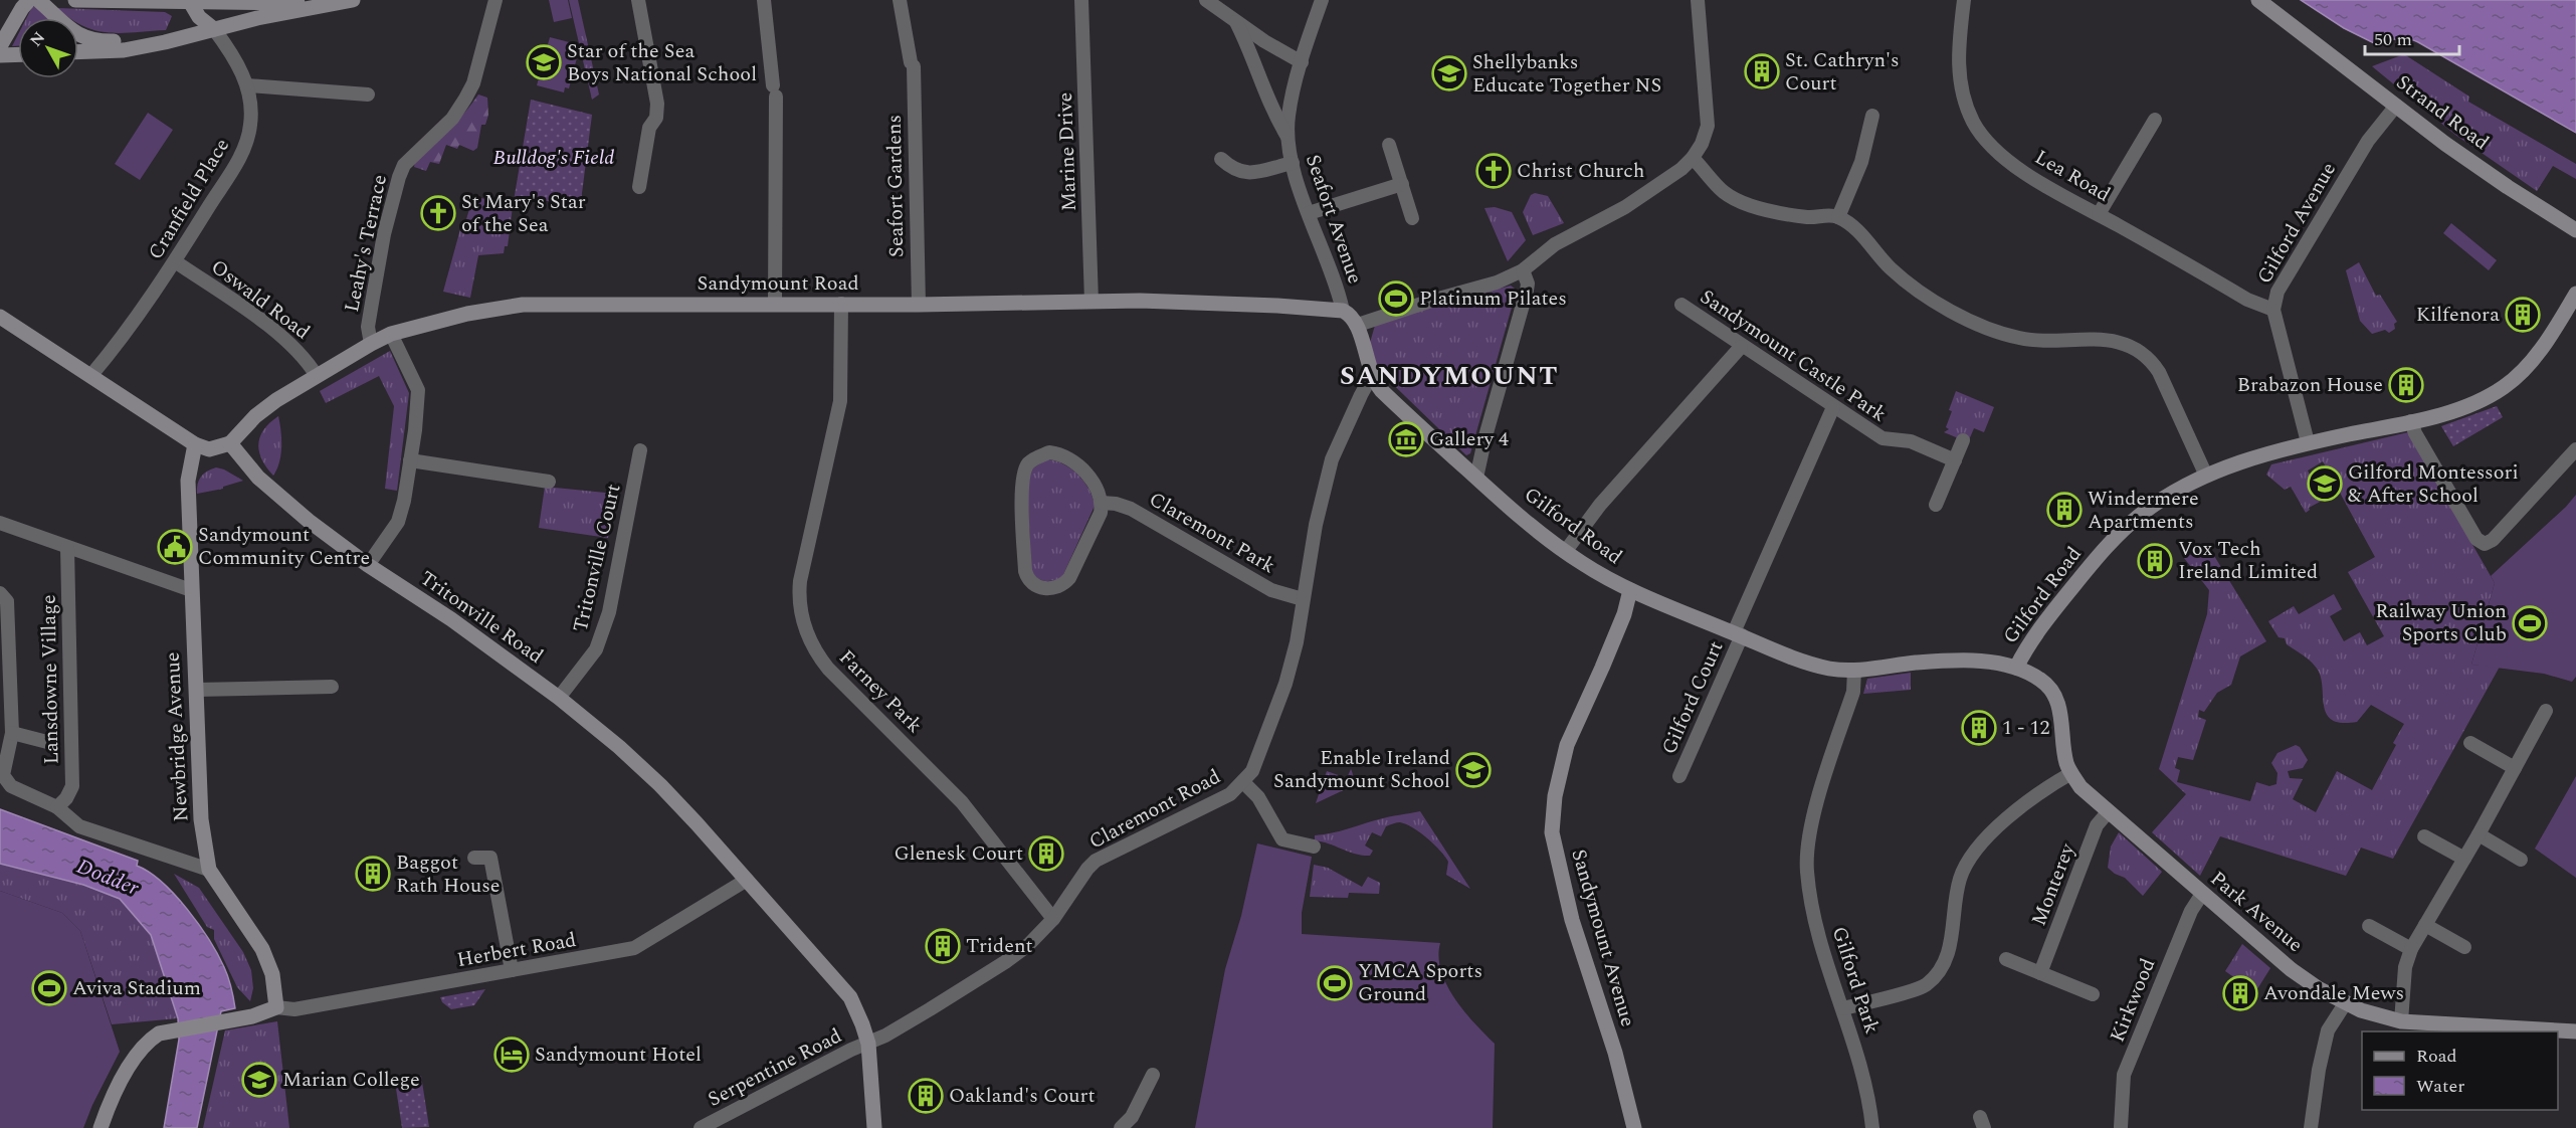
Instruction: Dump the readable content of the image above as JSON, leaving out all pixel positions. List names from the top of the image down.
{
  "streets": {
    "street": [
      "Strand Road",
      "Marine Drive",
      "Lea Road",
      "Seafort Gardens",
      "Cranfield Place",
      "Seafort Avenue",
      "Gilford Avenue",
      "Leahy's Terrace",
      "Sandymount Road",
      "Oswald Road",
      "Sandymount Castle Park",
      "Gilford Road",
      "Claremont Park",
      "Tritonville Court",
      "Tritonville Road",
      "Lansdowne Village",
      "Farney Park",
      "Gilford Court",
      "Newbridge Avenue",
      "Claremont Road",
      "Monterey",
      "Park Avenue",
      "Sandymount Avenue",
      "Herbert Road",
      "Gilford Park",
      "Kirkwood",
      "Serpentine Road"
    ]
  },
  "crossings": [
    ["Strand Road", "Gilford Avenue"],
    ["Marine Drive", "Sandymount Road"],
    ["Lea Road", "Gilford Avenue"],
    ["Seafort Gardens", "Sandymount Road"],
    ["Cranfield Place", "Oswald Road"],
    ["Seafort Avenue", "Sandymount Road"],
    ["Gilford Avenue", "Gilford Road"],
    ["Leahy's Terrace", "Sandymount Road"],
    ["Sandymount Road", "Oswald Road"],
    ["Sandymount Road", "Tritonville Road"],
    ["Sandymount Road", "Farney Park"],
    ["Sandymount Castle Park", "Gilford Court"],
    ["Gilford Road", "Gilford Court"],
    ["Gilford Road", "Claremont Road"],
    ["Gilford Road", "Park Avenue"],
    ["Gilford Road", "Sandymount Avenue"],
    ["Gilford Road", "Gilford Park"],
    ["Claremont Park", "Claremont Road"],
    ["Tritonville Court", "Tritonville Road"],
    ["Tritonville Road", "Claremont Road"],
    ["Tritonville Road", "Herbert Road"],
    ["Tritonville Road", "Serpentine Road"],
    ["Lansdowne Village", "Newbridge Avenue"],
    ["Farney Park", "Claremont Road"],
    ["Newbridge Avenue", "Herbert Road"],
    ["Claremont Road", "Serpentine Road"],
    ["Monterey", "Park Avenue"],
    ["Park Avenue", "Kirkwood"]
  ],
  "districts": ["SANDYMOUNT"],
  "water": ["Dodder"],
  "parks": ["Bulldog's Field"],
  "places": {
    "school or university": [
      "Star of the Sea Boys National School",
      "Shellybanks Educate Together NS",
      "Gilford Montessori & After School",
      "Enable Ireland Sandymount School",
      "Marian College"
    ],
    "building": [
      "St. Cathryn's Court",
      "Kilfenora",
      "Brabazon House",
      "Windermere Apartments",
      "Vox Tech Ireland Limited",
      "1 - 12",
      "Glenesk Court",
      "Baggot Rath House",
      "Trident",
      "Avondale Mews",
      "Oakland's Court"
    ],
    "church": ["Christ Church", "St Mary's Star of the Sea"],
    "sports": [
      "Platinum Pilates",
      "Railway Union Sports Club",
      "YMCA Sports Ground",
      "Aviva Stadium"
    ],
    "museum": ["Gallery 4"],
    "public building": ["Sandymount Community Centre"],
    "hotel": ["Sandymount Hotel"]
  },
  "legend": ["Road", "Water"],
  "scale_bar": "50 m",
  "north": "top left"
}
